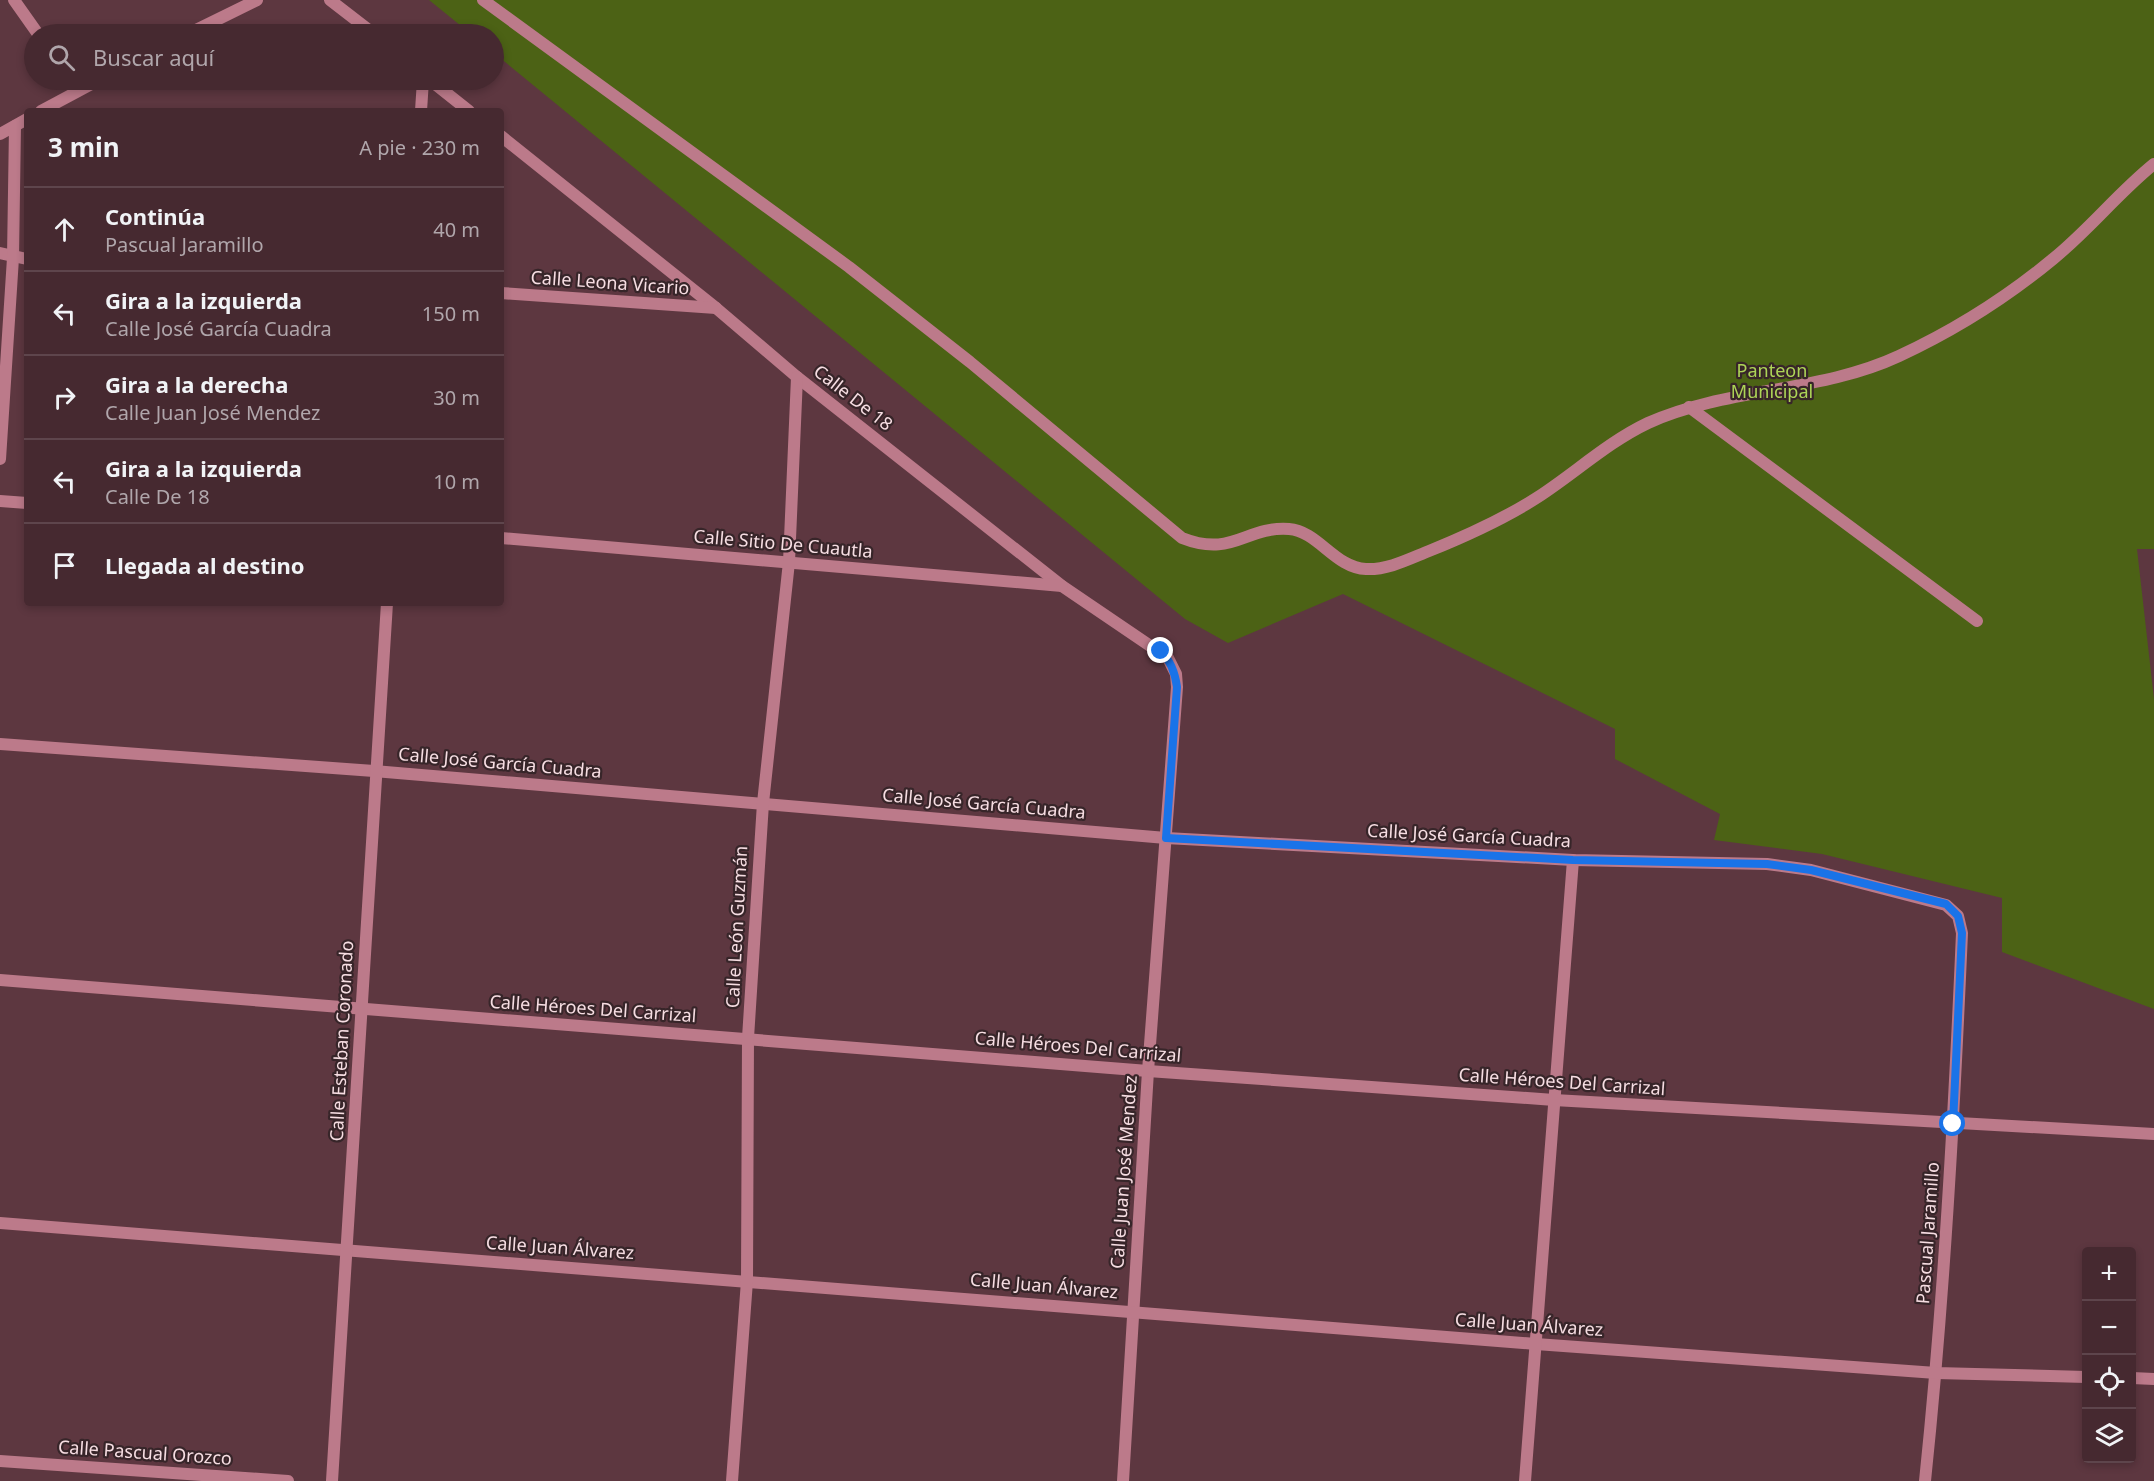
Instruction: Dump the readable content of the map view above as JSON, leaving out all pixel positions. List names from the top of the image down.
{
  "streets": {
    "street": [
      "Calle Leona Vicario",
      "Calle De 18",
      "Calle Sitio De Cuautla",
      "Calle José García Cuadra",
      "Calle León Guzmán",
      "Calle Héroes Del Carrizal",
      "Calle Esteban Coronado",
      "Calle Juan José Mendez",
      "Pascual Jaramillo",
      "Calle Juan Álvarez",
      "Calle Pascual Orozco"
    ]
  },
  "crossings": [
    ["Calle Leona Vicario", "Calle De 18"],
    ["Calle De 18", "Calle Sitio De Cuautla"],
    ["Calle De 18", "Calle León Guzmán"],
    ["Calle De 18", "Calle Juan José Mendez"],
    ["Calle Sitio De Cuautla", "Calle León Guzmán"],
    ["Calle José García Cuadra", "Calle León Guzmán"],
    ["Calle José García Cuadra", "Calle Esteban Coronado"],
    ["Calle José García Cuadra", "Calle Juan José Mendez"],
    ["Calle José García Cuadra", "Pascual Jaramillo"],
    ["Calle León Guzmán", "Calle Héroes Del Carrizal"],
    ["Calle León Guzmán", "Calle Juan Álvarez"],
    ["Calle Héroes Del Carrizal", "Calle Esteban Coronado"],
    ["Calle Héroes Del Carrizal", "Calle Juan José Mendez"],
    ["Calle Héroes Del Carrizal", "Pascual Jaramillo"],
    ["Calle Esteban Coronado", "Calle Juan Álvarez"],
    ["Calle Juan José Mendez", "Calle Juan Álvarez"],
    ["Pascual Jaramillo", "Calle Juan Álvarez"]
  ],
  "parks": ["Panteon Municipal"],
  "page": {
    "search": "Buscar aquí",
    "heading": ["3 min", "A pie · 230 m"],
    "list": [
      ["Continúa", "Pascual Jaramillo", "40 m"],
      ["Gira a la izquierda", "Calle José García Cuadra", "150 m"],
      ["Gira a la derecha", "Calle Juan José Mendez", "30 m"],
      ["Gira a la izquierda", "Calle De 18", "10 m"],
      "Llegada al destino"
    ],
    "map_buttons": ["+", "−"]
  }
}
